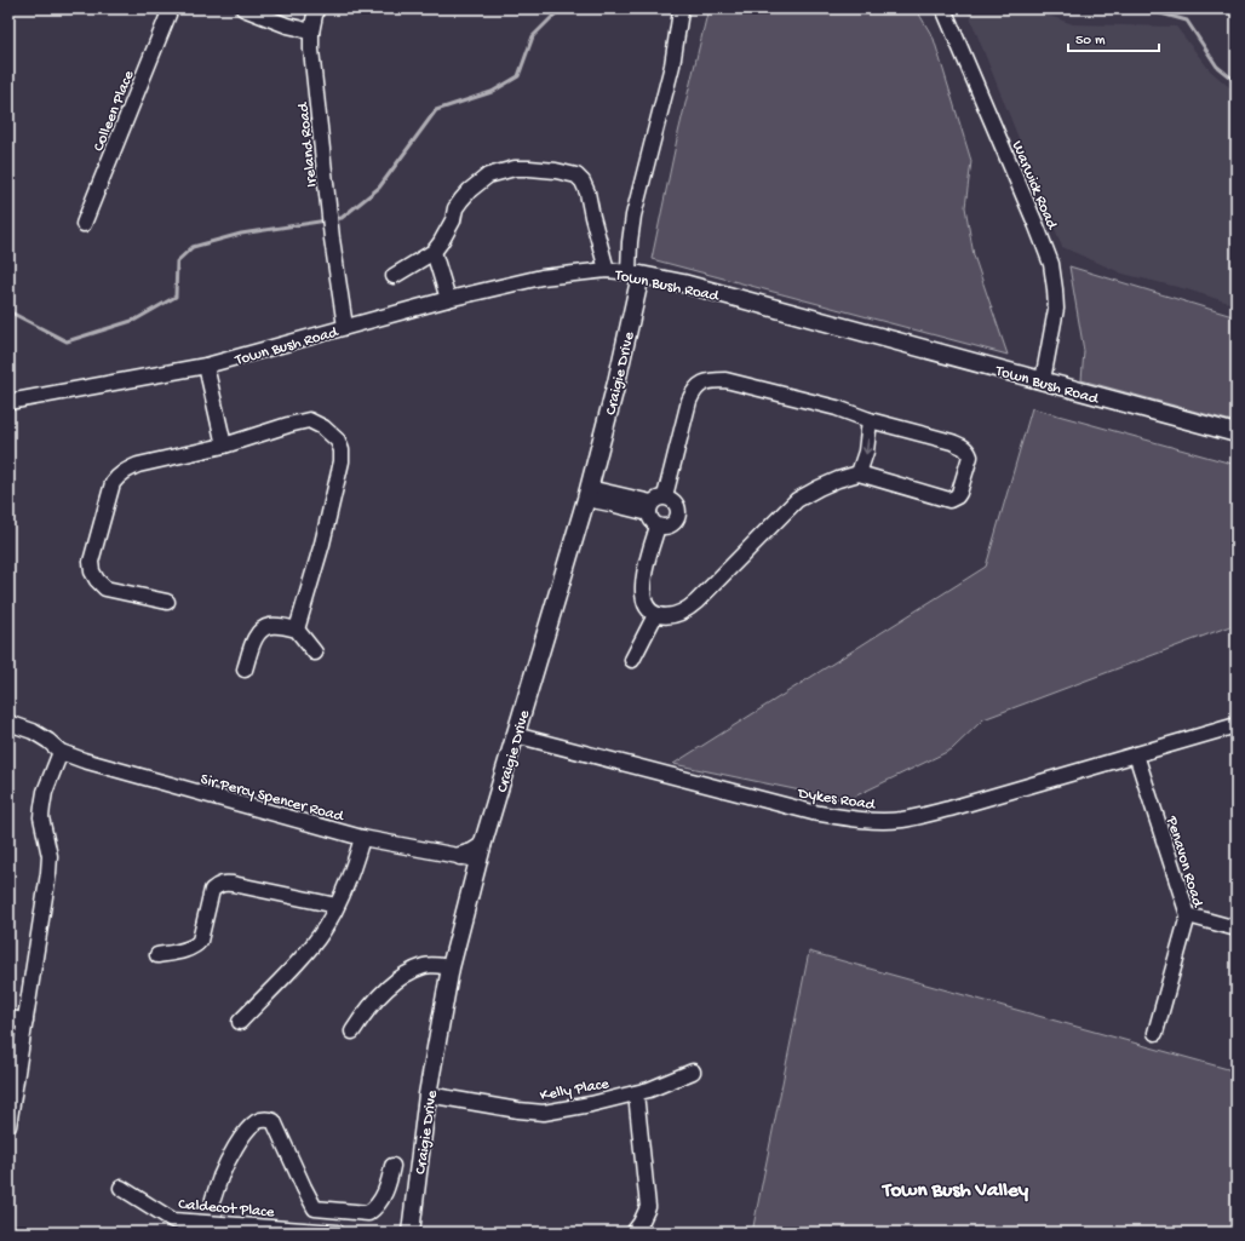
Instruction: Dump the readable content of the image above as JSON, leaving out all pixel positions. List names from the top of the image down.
{
  "streets": {
    "street": [
      "Colleen Place",
      "Ireland Road",
      "Warwick Road",
      "Town Bush Road",
      "Craigie Drive",
      "Sir Percy Spencer Road",
      "Dykes Road",
      "Penavon Road",
      "Kelly Place",
      "Caldecot Place"
    ]
  },
  "crossings": [
    ["Ireland Road", "Town Bush Road"],
    ["Warwick Road", "Town Bush Road"],
    ["Town Bush Road", "Craigie Drive"],
    ["Craigie Drive", "Dykes Road"],
    ["Craigie Drive", "Kelly Place"],
    ["Dykes Road", "Penavon Road"]
  ],
  "districts": ["Town Bush Valley"],
  "scale_bar": "50 m"
}
